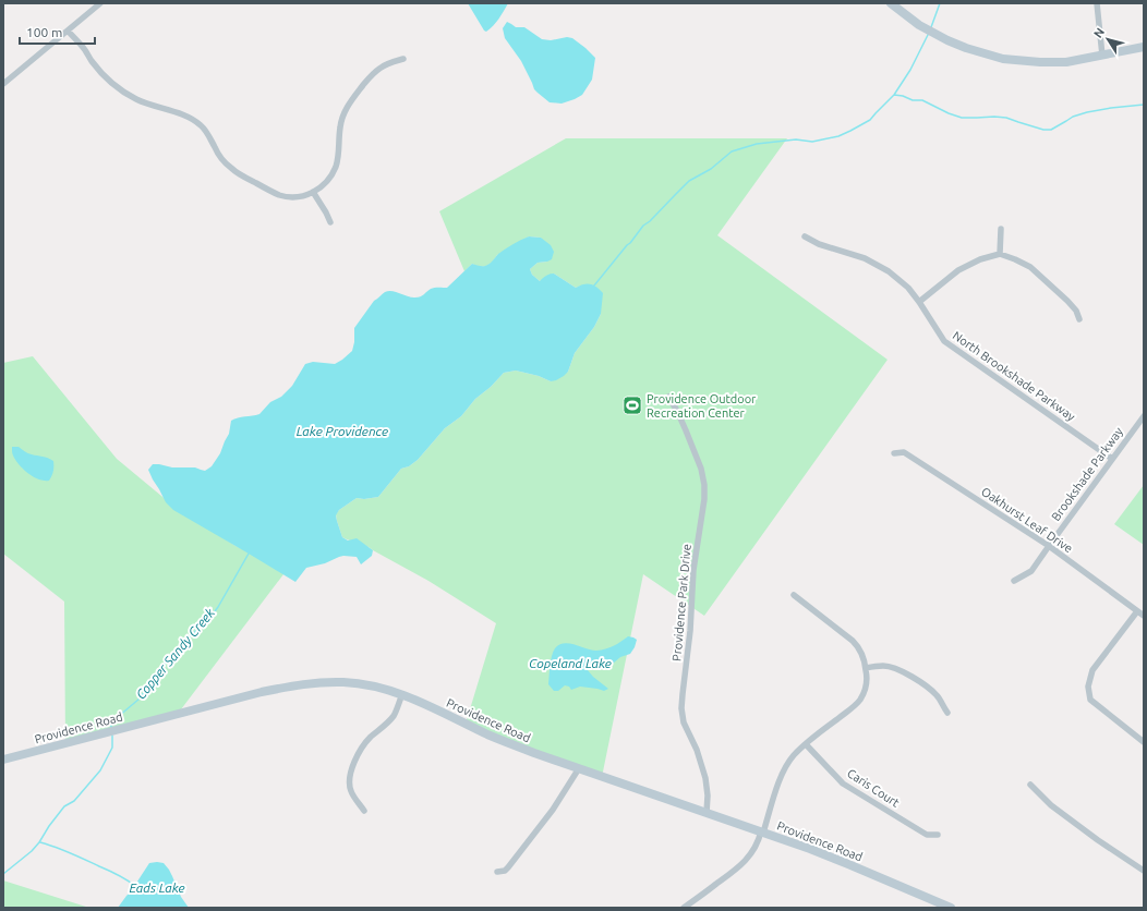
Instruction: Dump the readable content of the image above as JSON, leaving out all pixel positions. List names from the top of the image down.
{
  "streets": {
    "street": [
      "North Brookshade Parkway",
      "Brookshade Parkway",
      "Oakhurst Leaf Drive",
      "Providence Park Drive",
      "Providence Road",
      "Caris Court"
    ]
  },
  "crossings": [
    ["North Brookshade Parkway", "Brookshade Parkway"],
    ["Brookshade Parkway", "Oakhurst Leaf Drive"],
    ["Providence Park Drive", "Providence Road"]
  ],
  "water": [
    "Lake Providence",
    "Copper Sandy Creek",
    "Copeland Lake",
    "Eads Lake"
  ],
  "places": {
    "sports": ["Providence Outdoor Recreation Center"]
  },
  "scale_bar": "100 m",
  "north": "top left"
}
